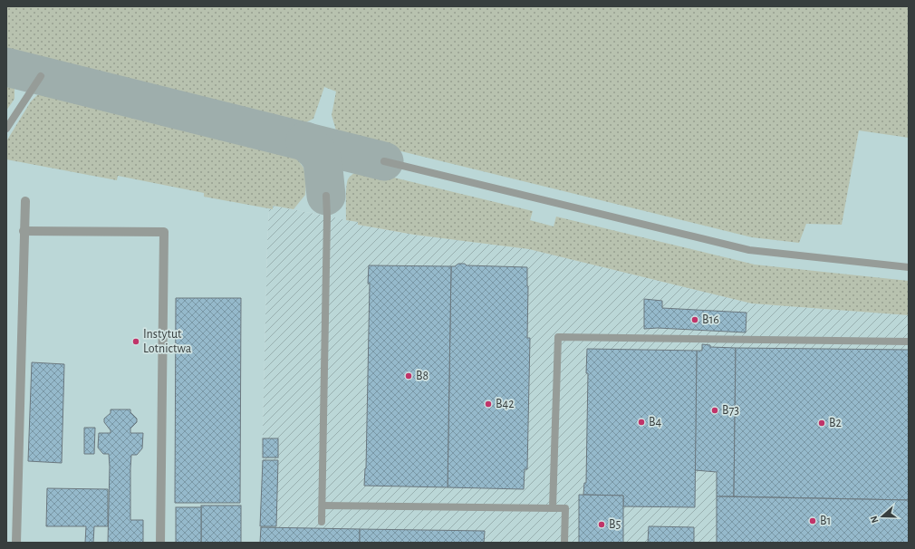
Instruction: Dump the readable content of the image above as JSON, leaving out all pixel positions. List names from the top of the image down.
{
  "places": [
    "B16",
    "Instytut Lotnictwa",
    "B8",
    "B42",
    "B73",
    "B4",
    "B2",
    "B1",
    "B5"
  ],
  "north": "left"
}
